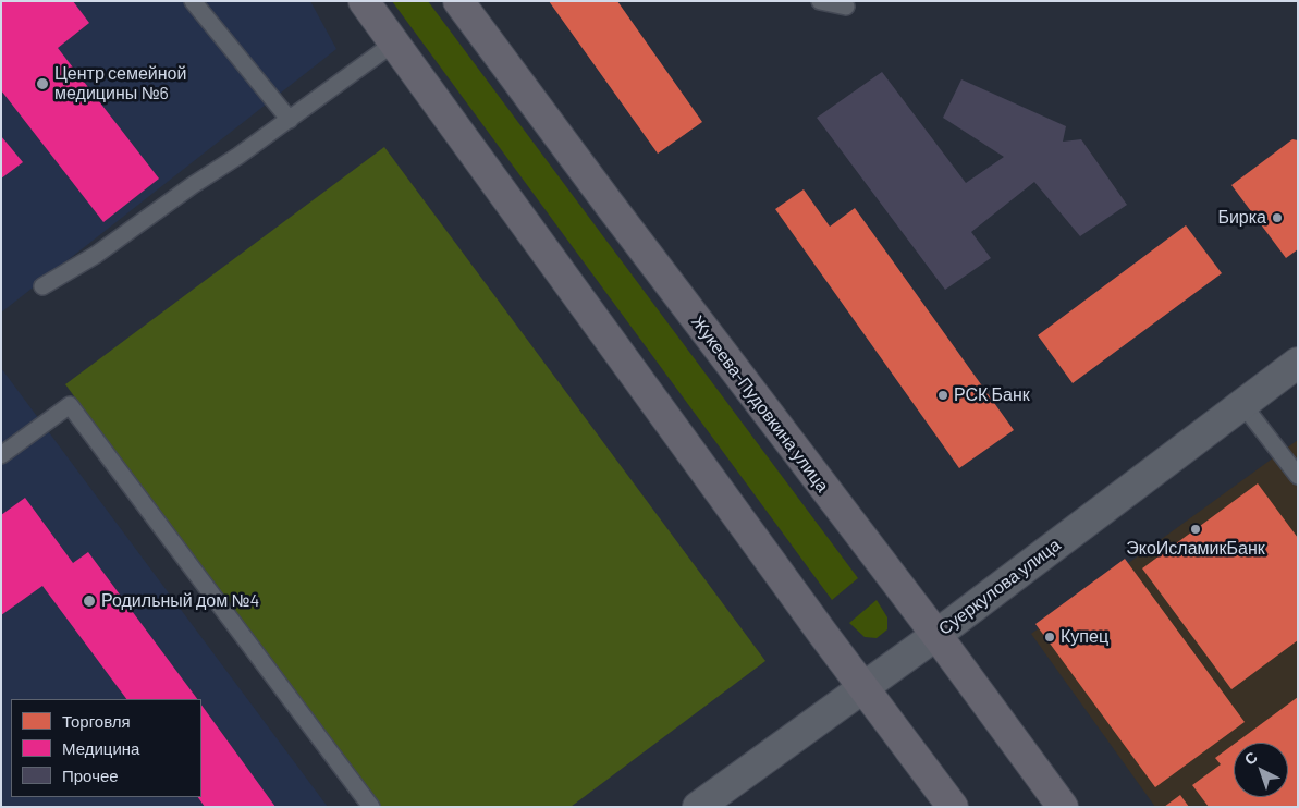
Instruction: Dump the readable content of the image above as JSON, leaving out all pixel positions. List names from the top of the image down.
{
  "streets": {
    "main road": ["Жукеева-Пудовкина улица"],
    "street": ["Суеркулова улица"]
  },
  "crossings": [
    ["Жукеева-Пудовкина улица", "Суеркулова улица"]
  ],
  "places": [
    "Центр семейной медицины №6",
    "Бирка",
    "РСК Банк",
    "ЭкоИсламикБанк",
    "Родильный дом №4",
    "Купец"
  ],
  "legend": ["Торговля", "Медицина", "Прочее"],
  "north": "top left"
}
